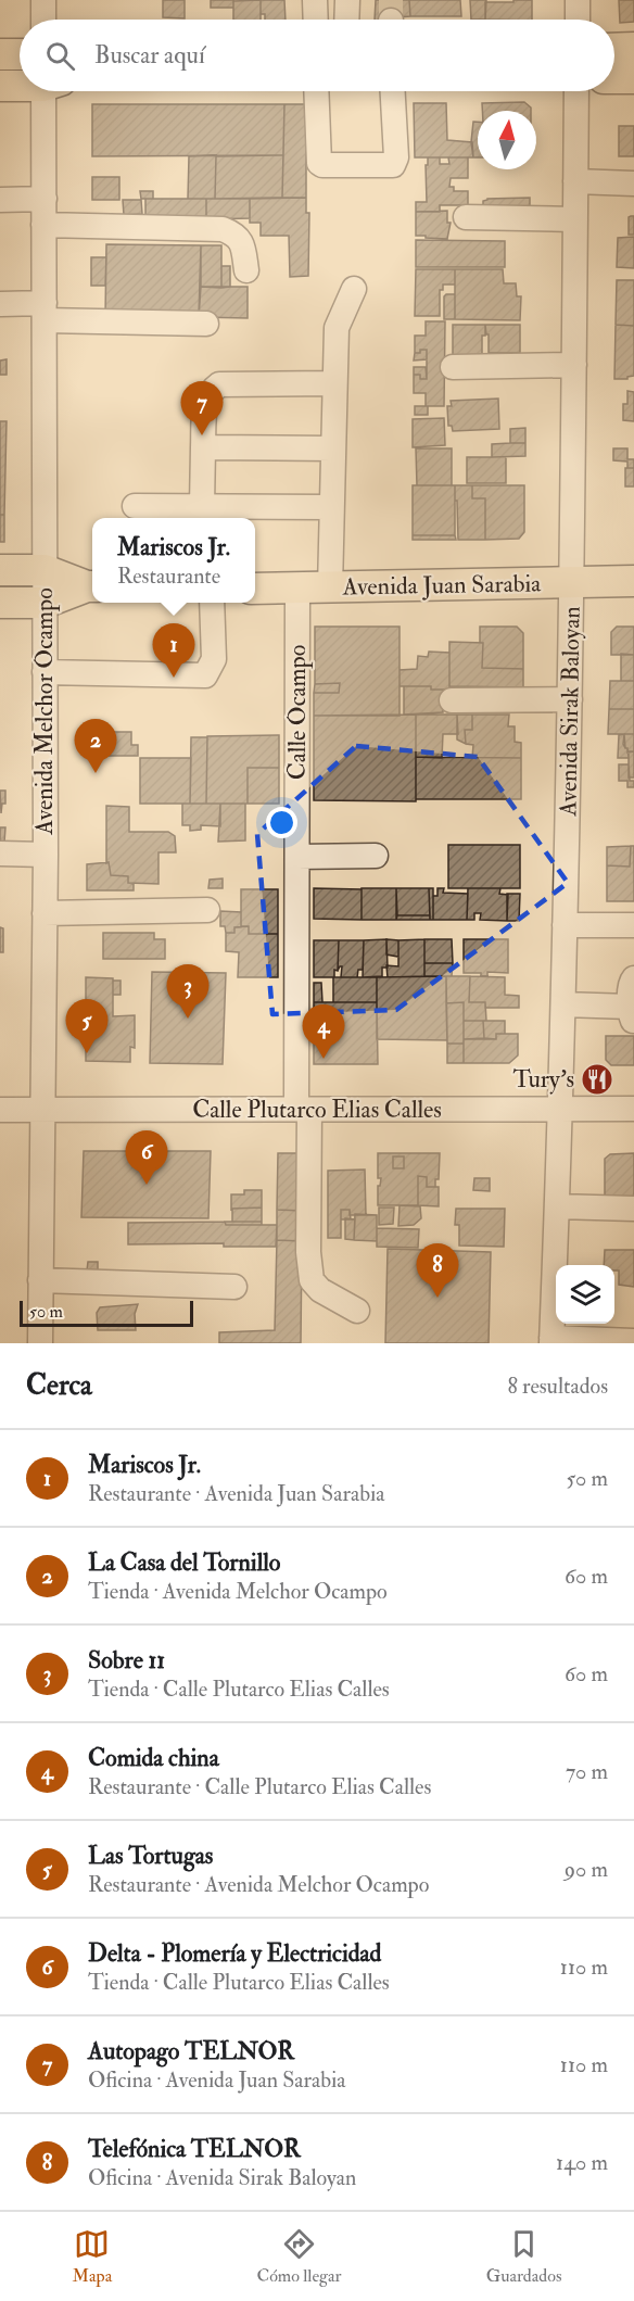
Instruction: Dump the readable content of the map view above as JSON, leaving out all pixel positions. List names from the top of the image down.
{
  "streets": {
    "main road": ["Avenida Juan Sarabia"],
    "street": [
      "Avenida Melchor Ocampo",
      "Avenida Sirak Baloyan",
      "Calle Ocampo",
      "Calle Plutarco Elias Calles"
    ]
  },
  "crossings": [
    ["Avenida Juan Sarabia", "Avenida Sirak Baloyan"],
    ["Avenida Juan Sarabia", "Calle Ocampo"],
    ["Avenida Melchor Ocampo", "Calle Plutarco Elias Calles"],
    ["Avenida Sirak Baloyan", "Calle Plutarco Elias Calles"],
    ["Calle Ocampo", "Calle Plutarco Elias Calles"]
  ],
  "places": {
    "restaurant": ["Tury's"]
  },
  "scale_bar": "50 m",
  "north": "top",
  "page": {
    "search": "Buscar aquí",
    "pins": [
      "7",
      "1",
      "2",
      "3",
      "5",
      "4",
      "6",
      "8"
    ],
    "popup": ["Mariscos Jr.", "Restaurante"],
    "scale": "50 m",
    "heading": ["Cerca", "8 resultados"],
    "list": [
      {
        "mark": "1",
        "name": "Mariscos Jr.",
        "note": "Restaurante · Avenida Juan Sarabia",
        "value": "50 m"
      },
      {
        "mark": "2",
        "name": "La Casa del Tornillo",
        "note": "Tienda · Avenida Melchor Ocampo",
        "value": "60 m"
      },
      {
        "mark": "3",
        "name": "Sobre 11",
        "note": "Tienda · Calle Plutarco Elias Calles",
        "value": "60 m"
      },
      {
        "mark": "4",
        "name": "Comida china",
        "note": "Restaurante · Calle Plutarco Elias Calles",
        "value": "70 m"
      },
      {
        "mark": "5",
        "name": "Las Tortugas",
        "note": "Restaurante · Avenida Melchor Ocampo",
        "value": "90 m"
      },
      {
        "mark": "6",
        "name": "Delta - Plomería y Electricidad",
        "note": "Tienda · Calle Plutarco Elias Calles",
        "value": "110 m"
      },
      {
        "mark": "7",
        "name": "Autopago TELNOR",
        "note": "Oficina · Avenida Juan Sarabia",
        "value": "110 m"
      },
      {
        "mark": "8",
        "name": "Telefónica TELNOR",
        "note": "Oficina · Avenida Sirak Baloyan",
        "value": "140 m"
      }
    ],
    "nav": ["Mapa", "Cómo llegar", "Guardados"]
  }
}
